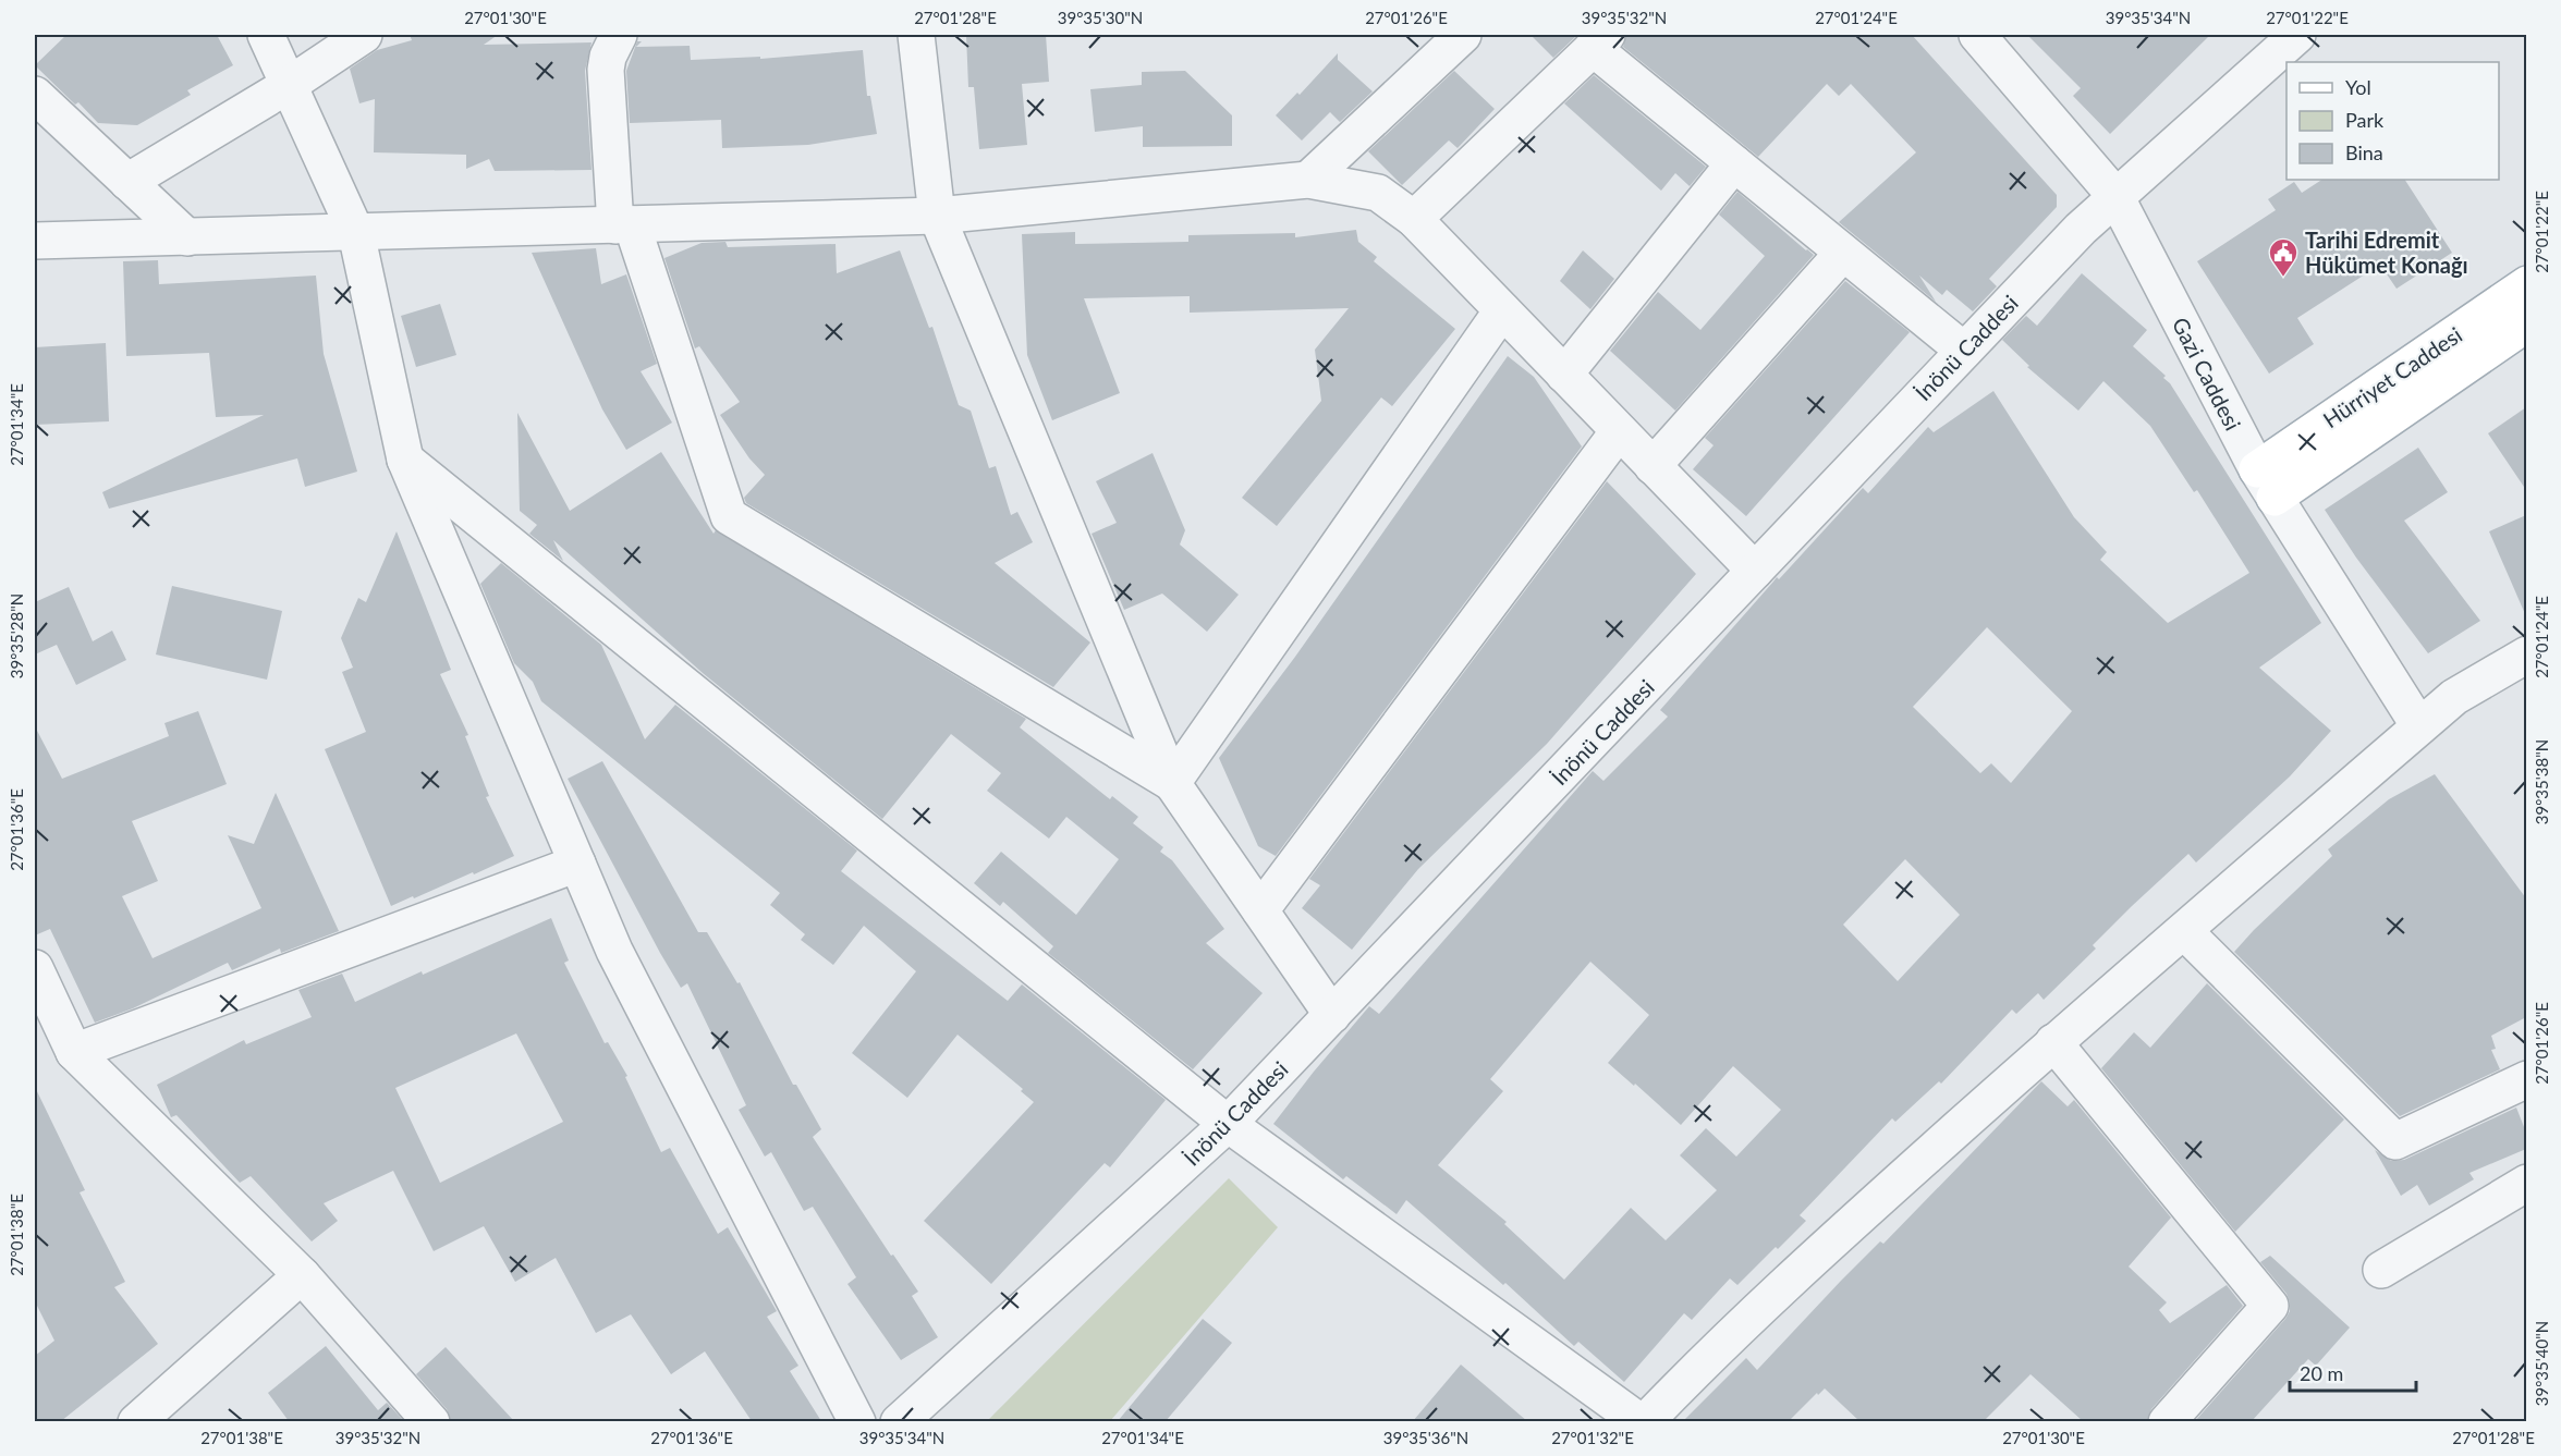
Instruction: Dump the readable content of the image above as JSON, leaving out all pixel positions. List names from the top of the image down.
{
  "streets": {
    "main road": ["Hürriyet Caddesi"],
    "street": ["İnönü Caddesi", "Gazi Caddesi"]
  },
  "crossings": [
    ["İnönü Caddesi", "Gazi Caddesi"],
    ["Gazi Caddesi", "Hürriyet Caddesi"]
  ],
  "places": {
    "public building": ["Tarihi Edremit Hükümet Konağı"]
  },
  "legend": ["Yol", "Park", "Bina"],
  "scale_bar": "20 m",
  "coordinates": [
    "27°01'30\"E",
    "27°01'28\"E",
    "39°35'30\"N",
    "27°01'26\"E",
    "39°35'32\"N",
    "27°01'24\"E",
    "39°35'34\"N",
    "27°01'22\"E",
    "27°01'34\"E",
    "39°35'28\"N",
    "39°35'38\"N",
    "27°01'36\"E",
    "27°01'38\"E",
    "39°35'40\"N",
    "39°35'36\"N",
    "27°01'32\"E"
  ]
}
